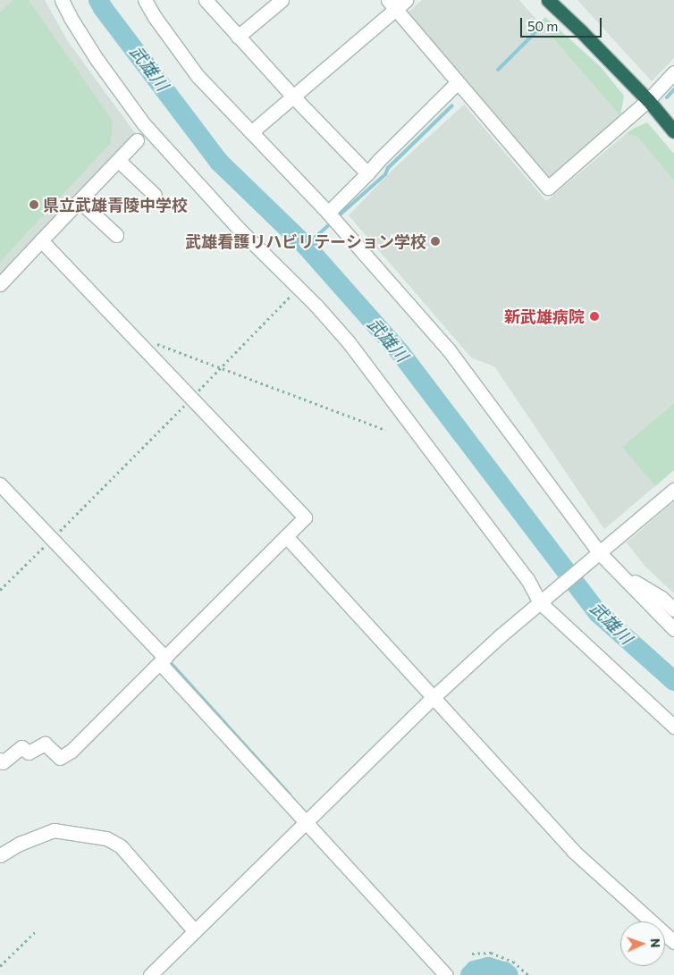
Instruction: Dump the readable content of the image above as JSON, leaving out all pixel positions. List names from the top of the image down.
{
  "water": ["武雄川"],
  "places": ["県立武雄青陵中学校", "武雄看護リハビリテーション学校", "新武雄病院"],
  "scale_bar": "50 m",
  "north": "right"
}
